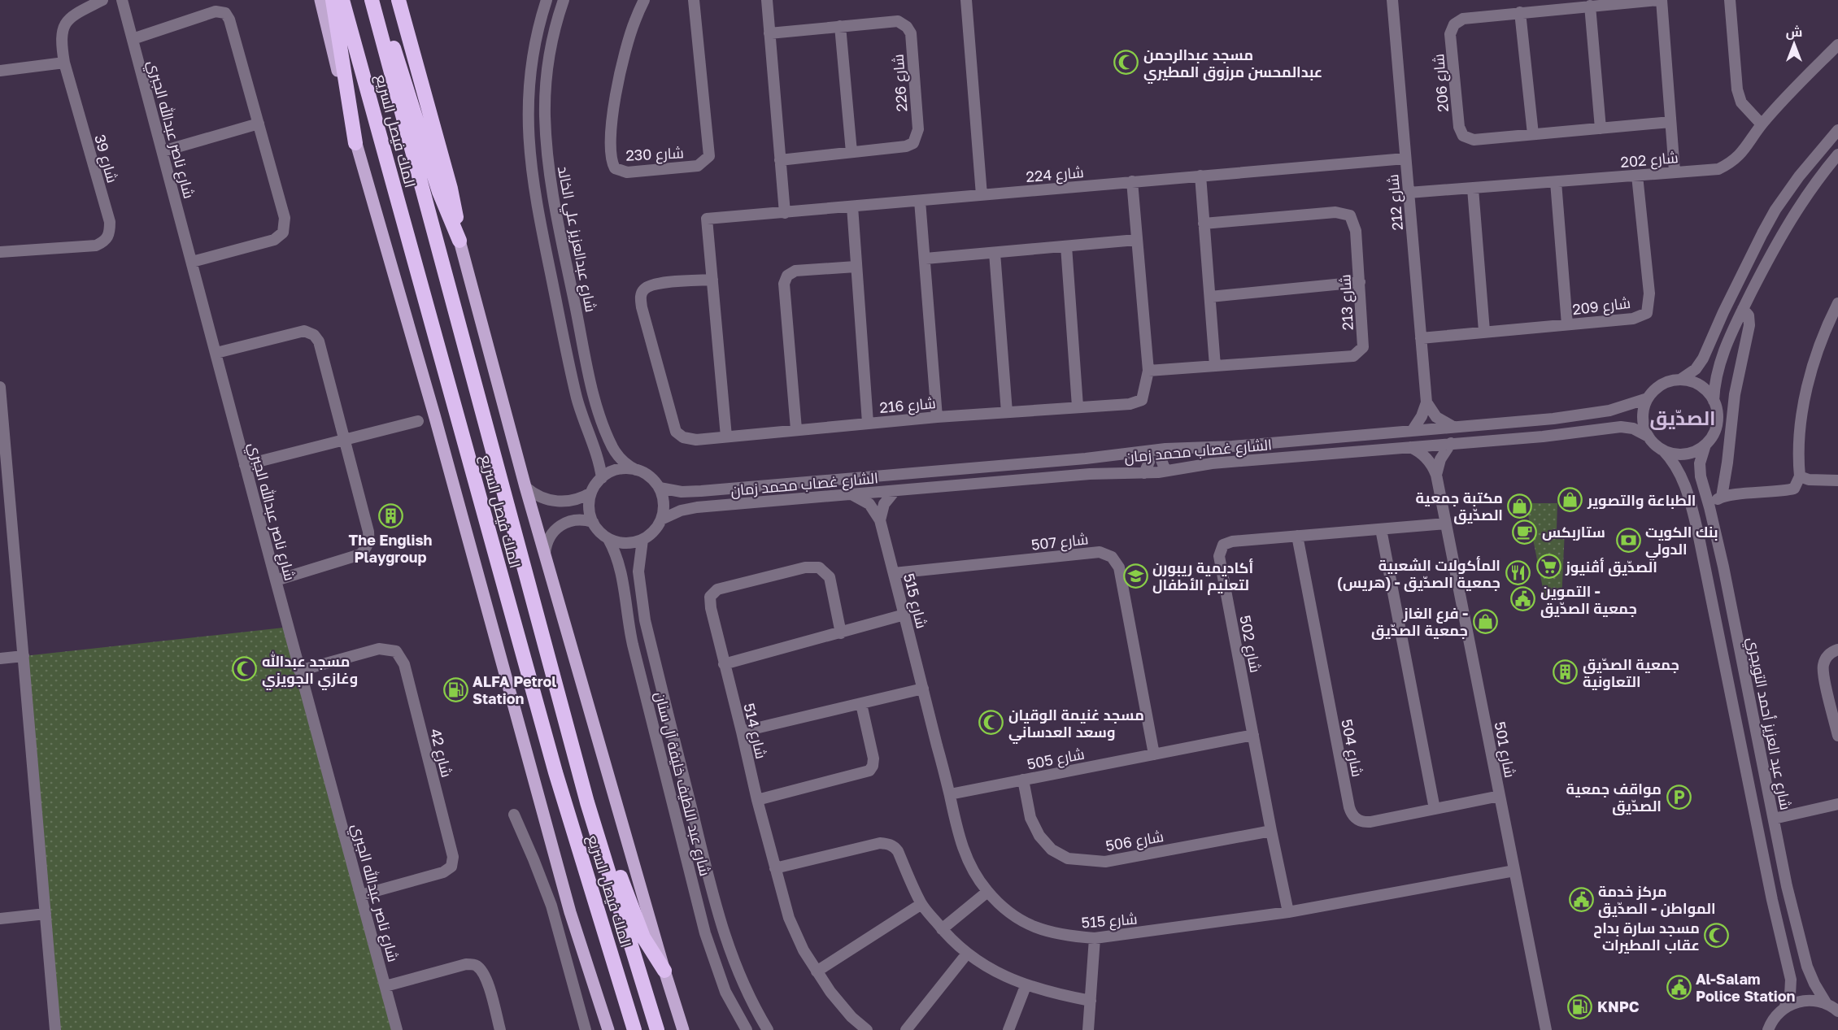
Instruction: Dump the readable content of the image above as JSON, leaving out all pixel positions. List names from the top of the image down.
{
  "streets": {
    "highway": ["الملك فيصل السريع"],
    "street": [
      "شارع 226",
      "شارع 206",
      "شارع ناصر عبدالله الجبري",
      "شارع 230",
      "شارع 39",
      "شارع 202",
      "شارع 224",
      "شارع 212",
      "شارع عبدالعزيز علي الخالد",
      "شارع 213",
      "شارع 209",
      "شارع 216",
      "الشارع غصاب محمد زمان",
      "شارع 507",
      "شارع 515",
      "شارع 502",
      "شارع عبد العزيز أحمد التويجري",
      "شارع 514",
      "شارع 504",
      "شارع 501",
      "شارع 42",
      "شارع 505",
      "شارع عبد اللطيف خليفة آل سنان",
      "شارع 506"
    ]
  },
  "crossings": [
    ["شارع ناصر عبدالله الجبري", "شارع 42"],
    ["شارع 202", "شارع 212"],
    ["شارع 202", "شارع 209"],
    ["شارع 224", "شارع 212"],
    ["شارع 224", "شارع 216"],
    ["شارع 212", "شارع 209"],
    ["شارع 212", "الشارع غصاب محمد زمان"],
    ["شارع عبدالعزيز علي الخالد", "الشارع غصاب محمد زمان"],
    ["شارع عبدالعزيز علي الخالد", "شارع عبد اللطيف خليفة آل سنان"],
    ["شارع 213", "شارع 216"],
    ["الشارع غصاب محمد زمان", "شارع 515"],
    ["الشارع غصاب محمد زمان", "شارع عبد العزيز أحمد التويجري"],
    ["الشارع غصاب محمد زمان", "شارع 501"],
    ["الشارع غصاب محمد زمان", "شارع عبد اللطيف خليفة آل سنان"],
    ["شارع 507", "شارع 515"],
    ["شارع 507", "شارع 505"],
    ["شارع 515", "شارع 502"],
    ["شارع 515", "شارع 501"],
    ["شارع 515", "شارع 505"],
    ["شارع 502", "شارع 504"],
    ["شارع 502", "شارع 501"],
    ["شارع 502", "شارع 505"],
    ["شارع 502", "شارع 506"],
    ["شارع 504", "شارع 501"],
    ["شارع 505", "شارع 506"]
  ],
  "districts": ["الصدّيق"],
  "places": {
    "mosque": [
      "مسجد عبدالرحمن عبدالمحسن مرزوق المطيري",
      "مسجد عبدالله وغازي الجويزي",
      "مسجد غنيمة الوقيان وسعد العدساني",
      "مسجد سارة بداح عقاب المطيرات"
    ],
    "shop": ["الطباعة والتصوير", "مكتبة جمعية الصدّيق", "فرع الغاز - جمعية الصدّيق"],
    "building": ["The English Playgroup", "جمعية الصدّيق التعاونية"],
    "cafe": ["ستاربكس"],
    "bank": ["بنك الكويت الدولي"],
    "supermarket": ["الصدّيق أڤنيوز"],
    "restaurant": ["المأكولات الشعبية (هريس) - جمعية الصدّيق"],
    "school or university": ["أكاديمية ريبورن لتعليم الأطفال"],
    "public building": ["التموين - جمعية الصدّيق", "مركز خدمة المواطن - الصدّيق", "Al-Salam Police Station"],
    "fuel station": ["ALFA Petrol Station", "KNPC"],
    "parking": ["مواقف جمعية الصدّيق"]
  },
  "north": "top"
}
